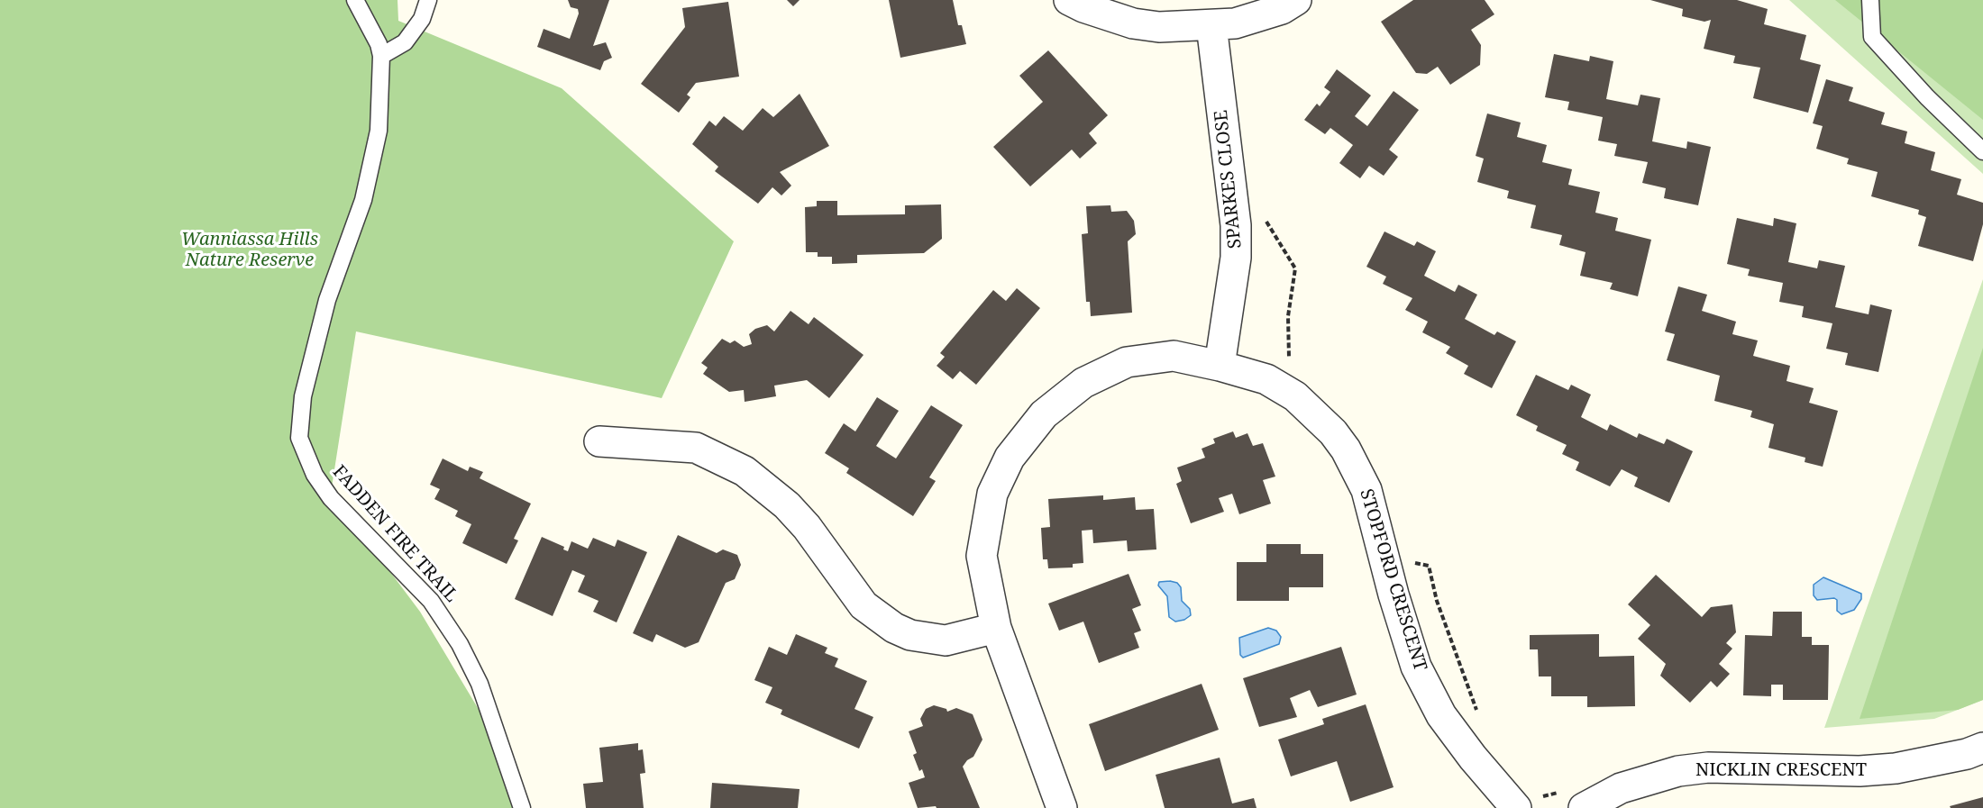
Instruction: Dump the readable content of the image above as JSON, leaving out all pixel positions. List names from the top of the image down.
{
  "streets": {
    "street": ["SPARKES CLOSE", "STOPFORD CRESCENT", "NICKLIN CRESCENT"],
    "lane": ["FADDEN FIRE TRAIL"]
  },
  "crossings": [
    ["SPARKES CLOSE", "STOPFORD CRESCENT"]
  ],
  "parks": ["Wanniassa Hills Nature Reserve"]
}
